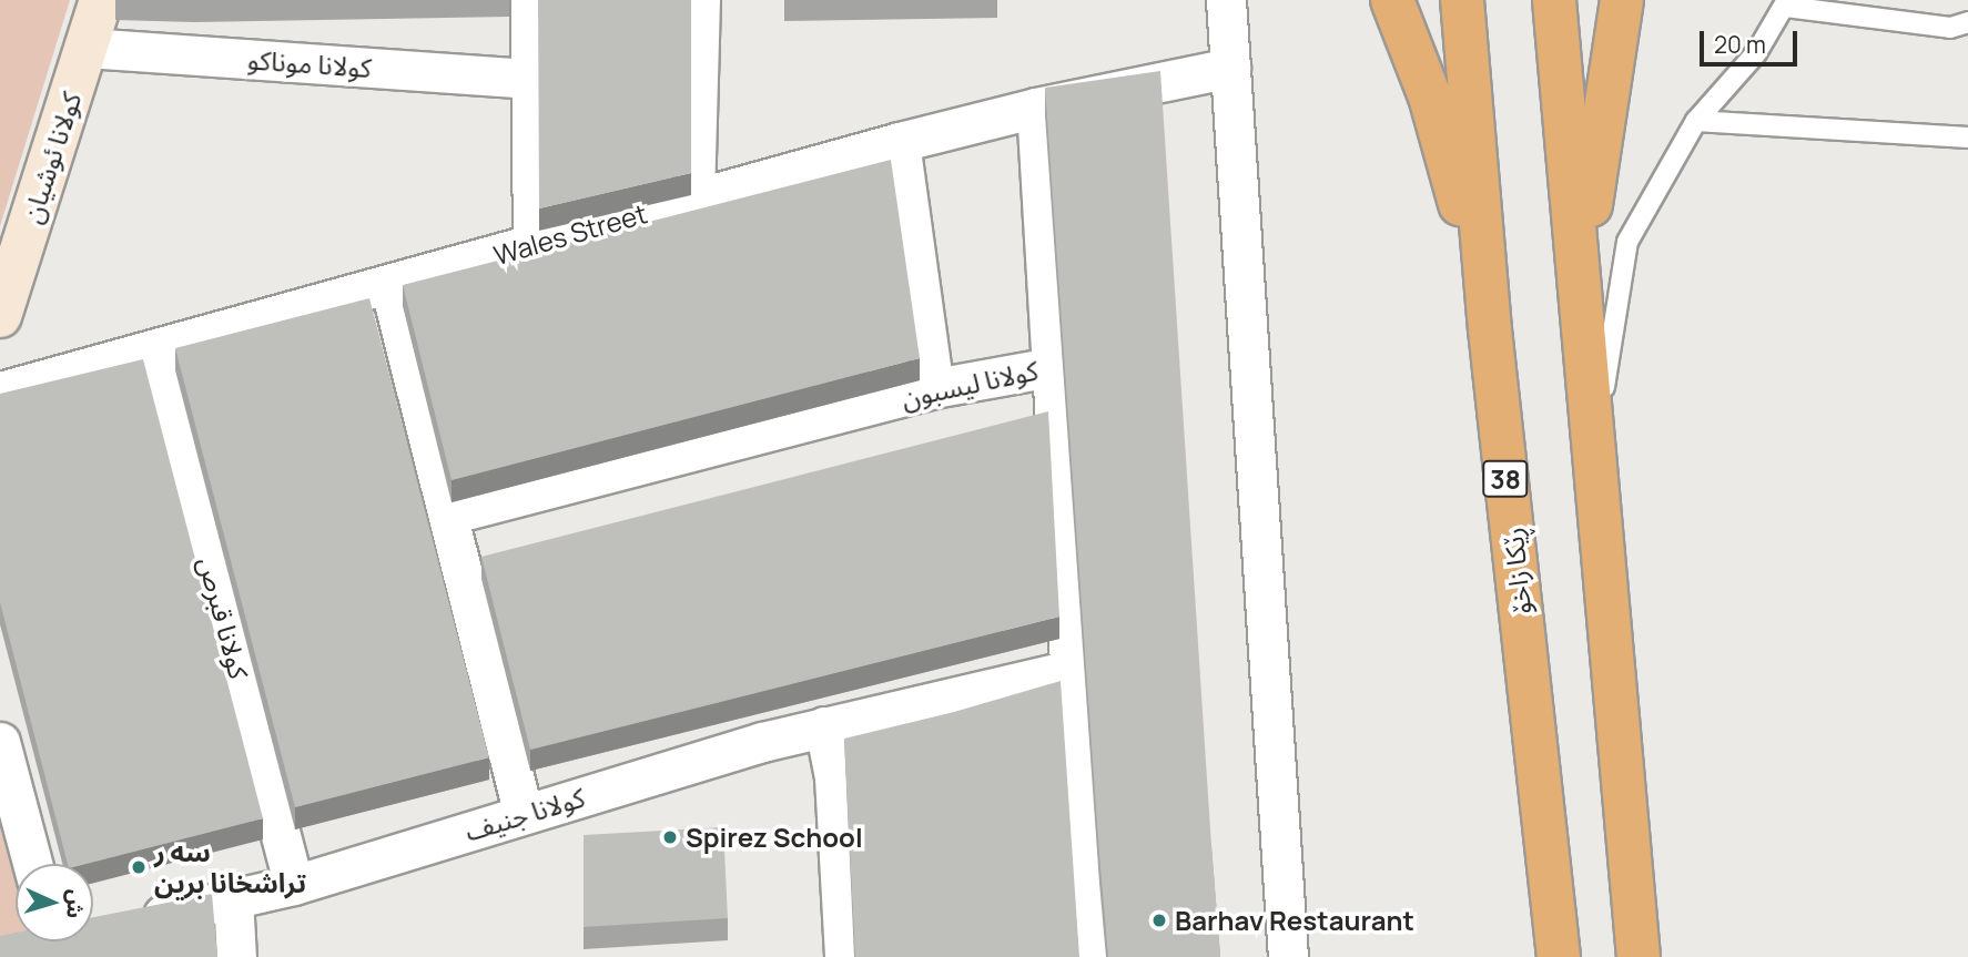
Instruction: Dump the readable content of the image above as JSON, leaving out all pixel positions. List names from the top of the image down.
{
  "streets": {
    "highway": ["38", "ڕێکا زاخۆ"],
    "street": [
      "كولانا موناكو",
      "كولانا ئوشيان",
      "Wales Street",
      "كولانا ليسبون",
      "كولانا قبرص",
      "كولانا جنيف"
    ]
  },
  "crossings": [
    ["كولانا موناكو", "كولانا ئوشيان"],
    ["Wales Street", "كولانا قبرص"],
    ["كولانا ليسبون", "كولانا جنيف"],
    ["كولانا قبرص", "كولانا جنيف"]
  ],
  "places": ["Spirez School", "سه ر تراشخانا برين", "Barhav Restaurant"],
  "scale_bar": "20 m",
  "north": "right"
}
